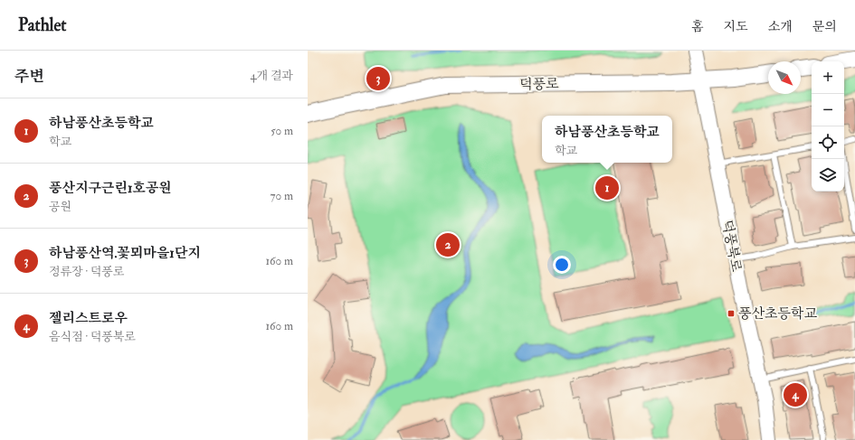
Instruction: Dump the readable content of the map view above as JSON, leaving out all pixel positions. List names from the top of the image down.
{
  "streets": {
    "main road": ["덕풍로"],
    "street": ["덕풍북로"]
  },
  "crossings": [
    ["덕풍로", "덕풍북로"]
  ],
  "places": {
    "transit": ["풍산초등학교"]
  },
  "north": "bottom right",
  "page": {
    "header": "Pathlet",
    "nav": [
      "홈",
      "지도",
      "소개",
      "문의"
    ],
    "heading": ["주변", "4개 결과"],
    "map_buttons": ["+", "−"],
    "pins": [
      "3",
      "1",
      "2",
      "4"
    ],
    "list": [
      {
        "mark": "1",
        "name": "하남풍산초등학교",
        "note": "학교",
        "value": "50 m"
      },
      {
        "mark": "2",
        "name": "풍산지구근린1호공원",
        "note": "공원",
        "value": "70 m"
      },
      {
        "mark": "3",
        "name": "하남풍산역.꽃뫼마을1단지",
        "note": "정류장 · 덕풍로",
        "value": "160 m"
      },
      {
        "mark": "4",
        "name": "젤리스트로우",
        "note": "음식점 · 덕풍북로",
        "value": "160 m"
      }
    ],
    "popup": ["하남풍산초등학교", "학교"]
  }
}
